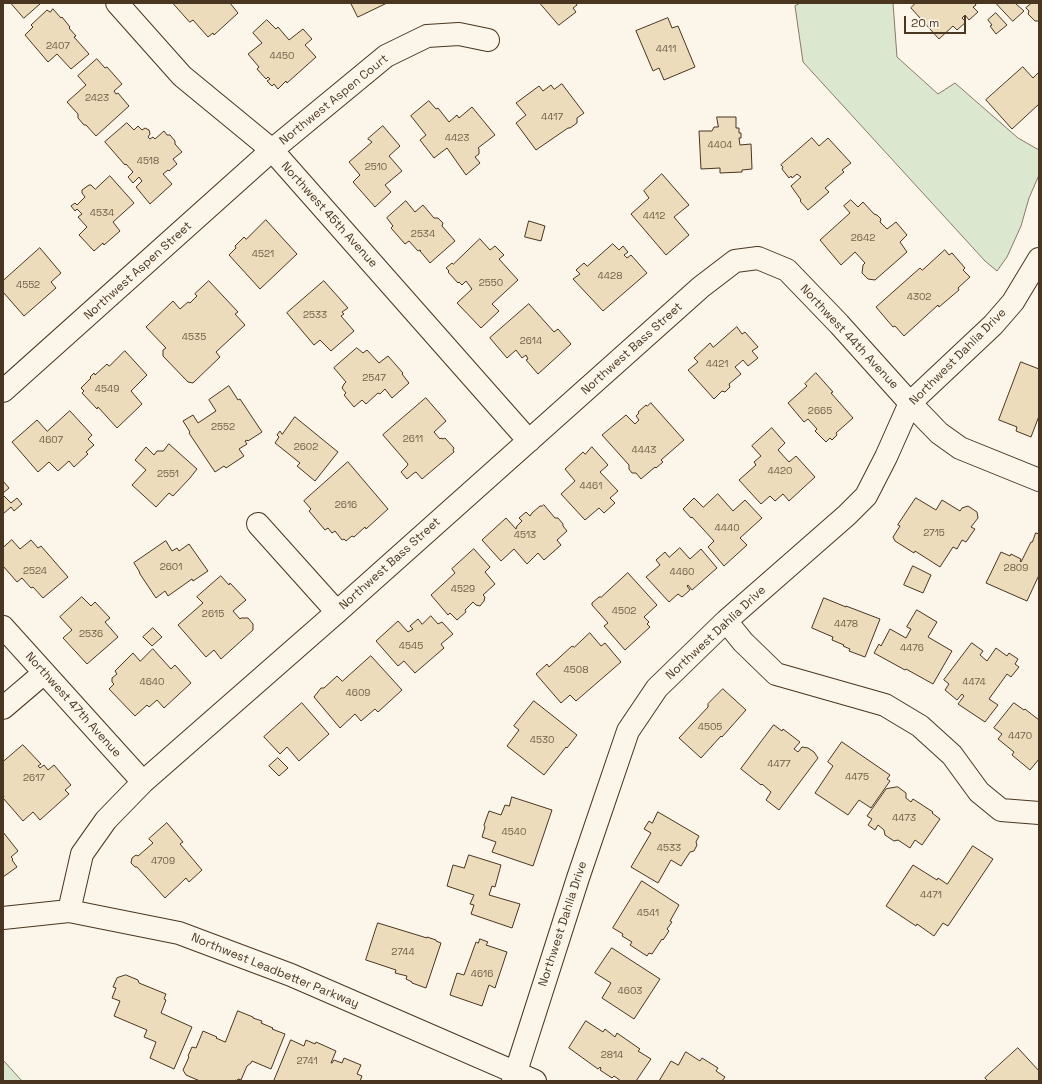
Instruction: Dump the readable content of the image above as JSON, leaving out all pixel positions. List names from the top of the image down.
{
  "streets": {
    "street": [
      "Northwest Aspen Court",
      "Northwest 45th Avenue",
      "Northwest Aspen Street",
      "Northwest 44th Avenue",
      "Northwest Bass Street",
      "Northwest Dahlia Drive",
      "Northwest 47th Avenue",
      "Northwest Leadbetter Parkway"
    ]
  },
  "crossings": [
    ["Northwest Aspen Court", "Northwest 45th Avenue"],
    ["Northwest Aspen Court", "Northwest Aspen Street"],
    ["Northwest 45th Avenue", "Northwest Aspen Street"],
    ["Northwest 45th Avenue", "Northwest Bass Street"],
    ["Northwest 44th Avenue", "Northwest Bass Street"],
    ["Northwest 44th Avenue", "Northwest Dahlia Drive"],
    ["Northwest Bass Street", "Northwest 47th Avenue"],
    ["Northwest Bass Street", "Northwest Leadbetter Parkway"],
    ["Northwest Dahlia Drive", "Northwest Leadbetter Parkway"]
  ],
  "house_numbers": [
    "2407",
    "4411",
    "4450",
    "2423",
    "4417",
    "4423",
    "4404",
    "4518",
    "2510",
    "4534",
    "4412",
    "2534",
    "2642",
    "4521",
    "4428",
    "2550",
    "4552",
    "4302",
    "2533",
    "4535",
    "2614",
    "4421",
    "2547",
    "4549",
    "2665",
    "2552",
    "2611",
    "4607",
    "2602",
    "4443",
    "4420",
    "2551",
    "4461",
    "2616",
    "4440",
    "2715",
    "4513",
    "2601",
    "2809",
    "2524",
    "4460",
    "4529",
    "4502",
    "2615",
    "4478",
    "2536",
    "4545",
    "4476",
    "4508",
    "4640",
    "4474",
    "4609",
    "4505",
    "4470",
    "4530",
    "4477",
    "4475",
    "2617",
    "4473",
    "4540",
    "4533",
    "4709",
    "4471",
    "4541",
    "2744",
    "4616",
    "4603",
    "2814",
    "2741"
  ],
  "scale_bar": "20 m"
}
